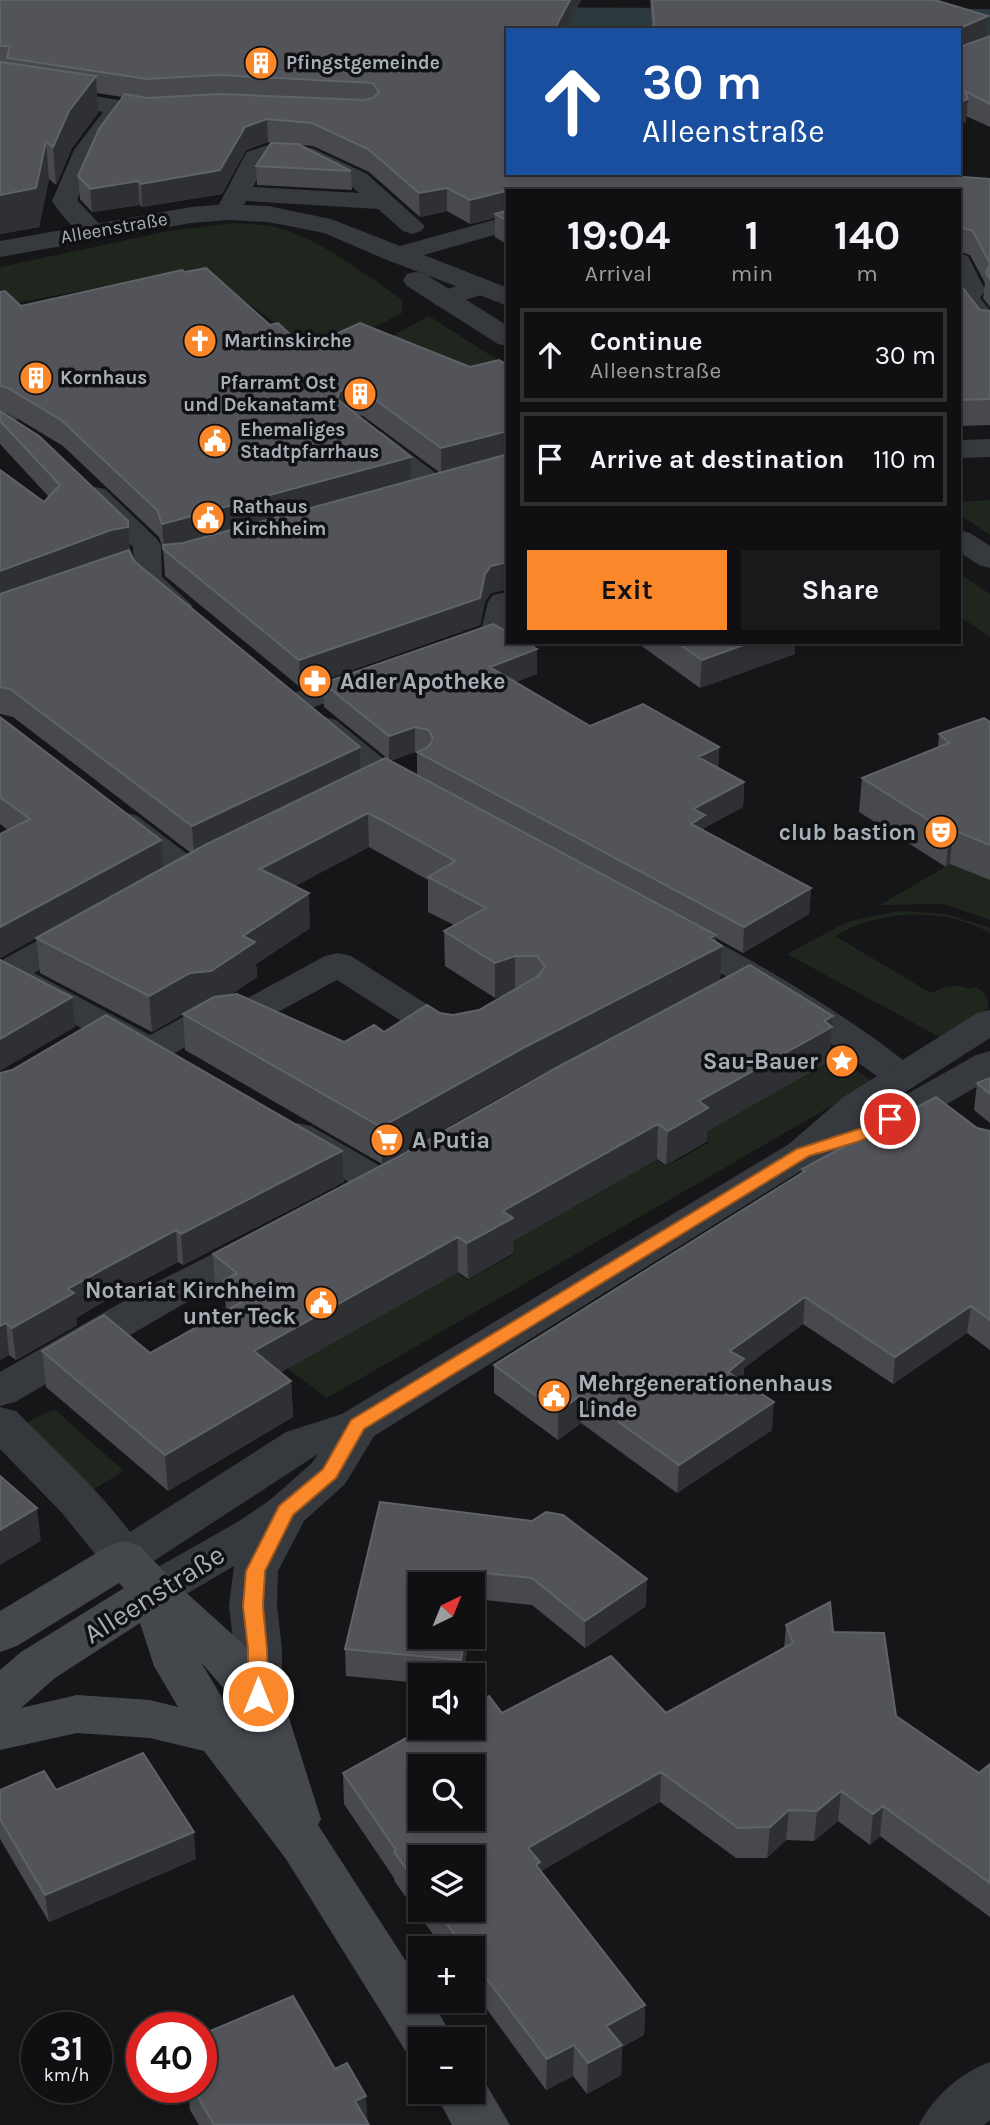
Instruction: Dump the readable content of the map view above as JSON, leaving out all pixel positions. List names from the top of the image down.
{
  "streets": {
    "main road": ["Alleenstraße"]
  },
  "places": {
    "building": ["Pfingstgemeinde", "Kornhaus", "Pfarramt Ost und Dekanatamt"],
    "church": ["Martinskirche"],
    "public building": [
      "Ehemaliges Stadtpfarrhaus",
      "Rathaus Kirchheim",
      "Notariat Kirchheim unter Teck",
      "Mehrgenerationenhaus Linde"
    ],
    "pharmacy": ["Adler Apotheke"],
    "theatre": ["club bastion"],
    "place": ["Sau-Bauer"],
    "supermarket": ["A Putia"]
  },
  "north": "top right",
  "page": {
    "turn": ["30 m", "Alleenstraße"],
    "eta": [
      "19:04",
      "Arrival",
      "1",
      "min",
      "140",
      "m"
    ],
    "list": [
      {
        "name": "Continue",
        "note": "Alleenstraße",
        "value": "30 m"
      },
      {
        "name": "Arrive at destination",
        "value": "110 m"
      }
    ],
    "buttons": ["Exit", "Share"],
    "map_buttons": ["+", "−"],
    "speed": "31 km/h",
    "limit": "40"
  }
}
